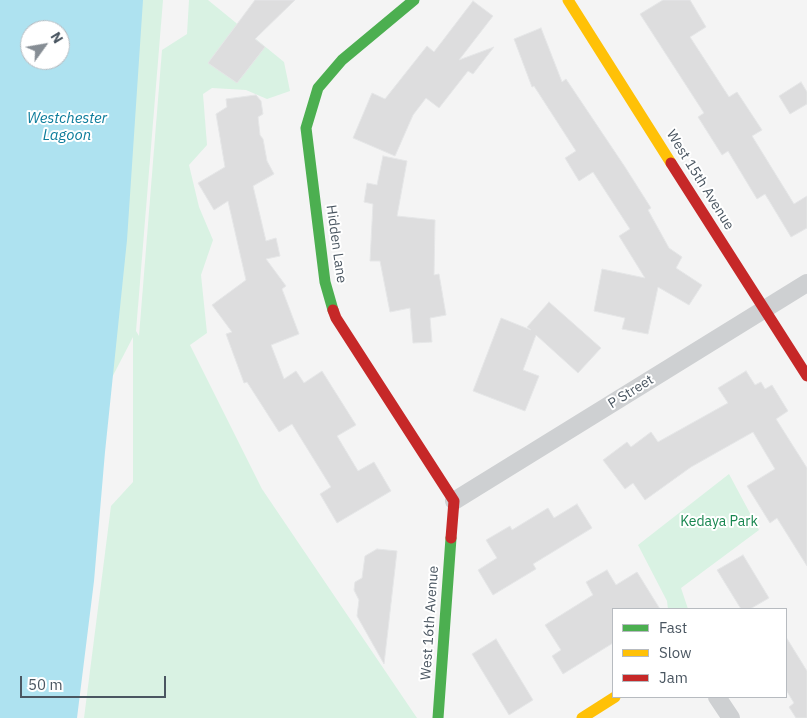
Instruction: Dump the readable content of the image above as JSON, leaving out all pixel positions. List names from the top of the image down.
{
  "streets": {
    "street": [
      "West 15th Avenue",
      "Hidden Lane",
      "P Street",
      "West 16th Avenue"
    ]
  },
  "crossings": [
    ["West 15th Avenue", "P Street"],
    ["Hidden Lane", "P Street"],
    ["Hidden Lane", "West 16th Avenue"],
    ["P Street", "West 16th Avenue"]
  ],
  "water": ["Westchester Lagoon"],
  "parks": ["Kedaya Park"],
  "legend": ["Fast", "Slow", "Jam"],
  "scale_bar": "50 m",
  "north": "top right"
}
